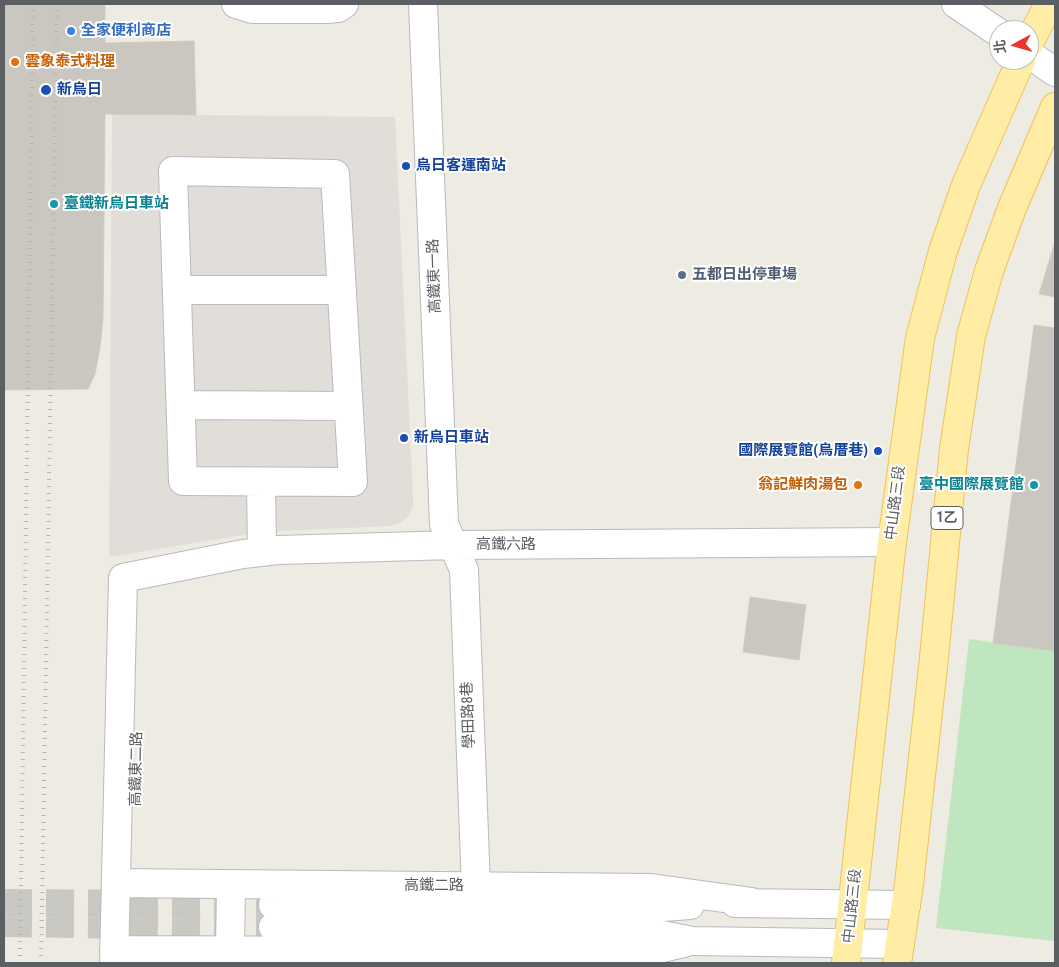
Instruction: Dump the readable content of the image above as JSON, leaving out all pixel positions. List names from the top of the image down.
{
  "streets": {
    "main road": ["中山路三段", "1乙"],
    "street": [
      "高鐵東一路",
      "高鐵六路",
      "學田路8巷",
      "高鐵東二路",
      "高鐵二路"
    ]
  },
  "crossings": [
    ["高鐵東一路", "高鐵六路"],
    ["高鐵東一路", "學田路8巷"],
    ["中山路三段", "高鐵六路"],
    ["中山路三段", "高鐵二路"],
    ["1乙", "高鐵二路"],
    ["高鐵六路", "學田路8巷"],
    ["高鐵六路", "高鐵東二路"],
    ["學田路8巷", "高鐵二路"],
    ["高鐵東二路", "高鐵二路"]
  ],
  "places": [
    "全家便利商店",
    "雲象泰式料理",
    "新烏日",
    "烏日客運南站",
    "臺鐵新烏日車站",
    "五都日出停車場",
    "新烏日車站",
    "國際展覽館(烏厝巷)",
    "翁記鮮肉湯包",
    "臺中國際展覽館"
  ],
  "north": "left"
}
